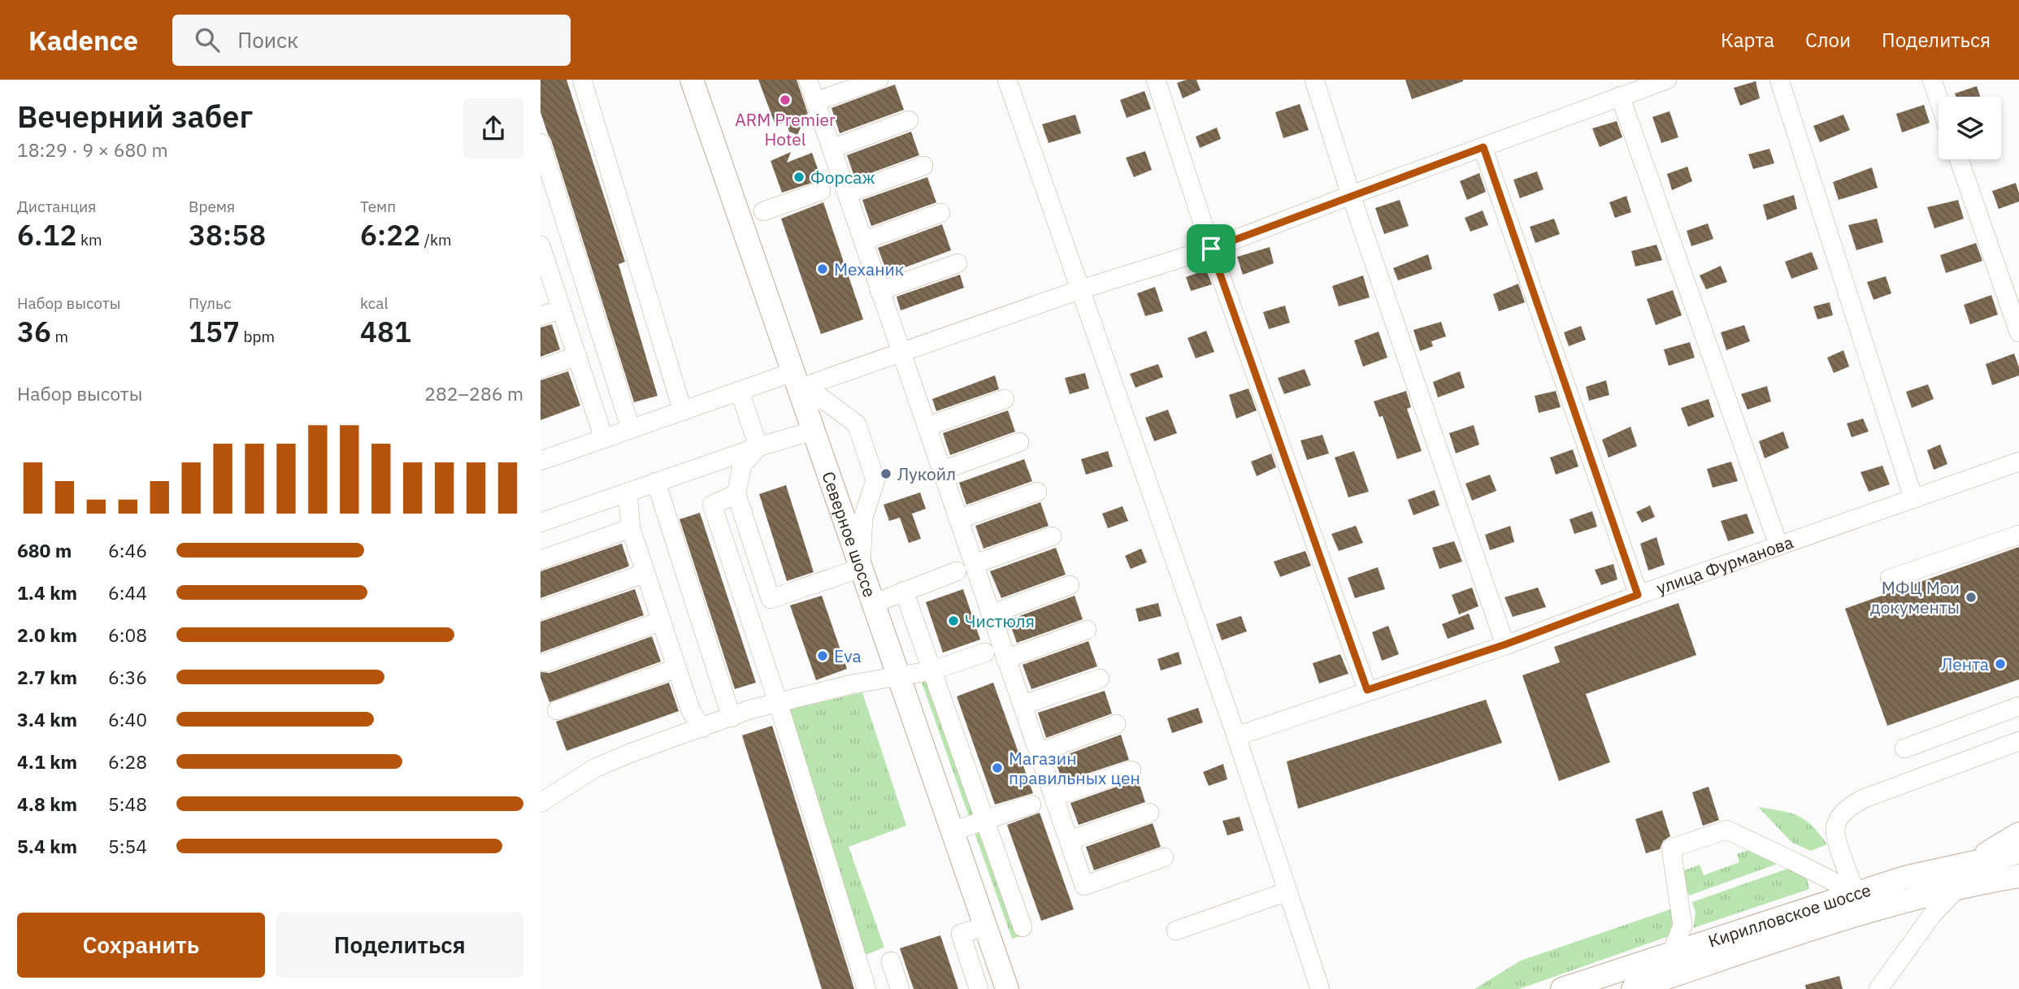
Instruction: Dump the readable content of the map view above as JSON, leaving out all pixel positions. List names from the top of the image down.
{
  "streets": {
    "main road": ["Северное шоссе", "Кирилловское шоссе"],
    "street": ["улица Фурманова"]
  },
  "places": [
    "ARM Premier Hotel",
    "Форсаж",
    "Механик",
    "Лукойл",
    "МФЦ Мои документы",
    "Чистюля",
    "Eva",
    "Лента",
    "Магазин правильных цен"
  ],
  "page": {
    "header": "Kadence",
    "search": "Поиск",
    "nav": ["Карта", "Слои", "Поделиться"],
    "heading": ["Вечерний забег", "18:29 · 9 × 680 m"],
    "stats": [
      ["Дистанция", "6.12 km"],
      ["Время", "38:58"],
      ["Темп", "6:22 /km"],
      ["Набор высоты", "36 m"],
      ["Пульс", "157 bpm"],
      ["kcal", "481"]
    ],
    "chart": ["Набор высоты", "282–286 m"],
    "list": [
      {
        "name": "680 m",
        "note": "6:46"
      },
      {
        "name": "1.4 km",
        "note": "6:44"
      },
      {
        "name": "2.0 km",
        "note": "6:08"
      },
      {
        "name": "2.7 km",
        "note": "6:36"
      },
      {
        "name": "3.4 km",
        "note": "6:40"
      },
      {
        "name": "4.1 km",
        "note": "6:28"
      },
      {
        "name": "4.8 km",
        "note": "5:48"
      },
      {
        "name": "5.4 km",
        "note": "5:54"
      }
    ],
    "buttons": ["Сохранить", "Поделиться"]
  }
}
